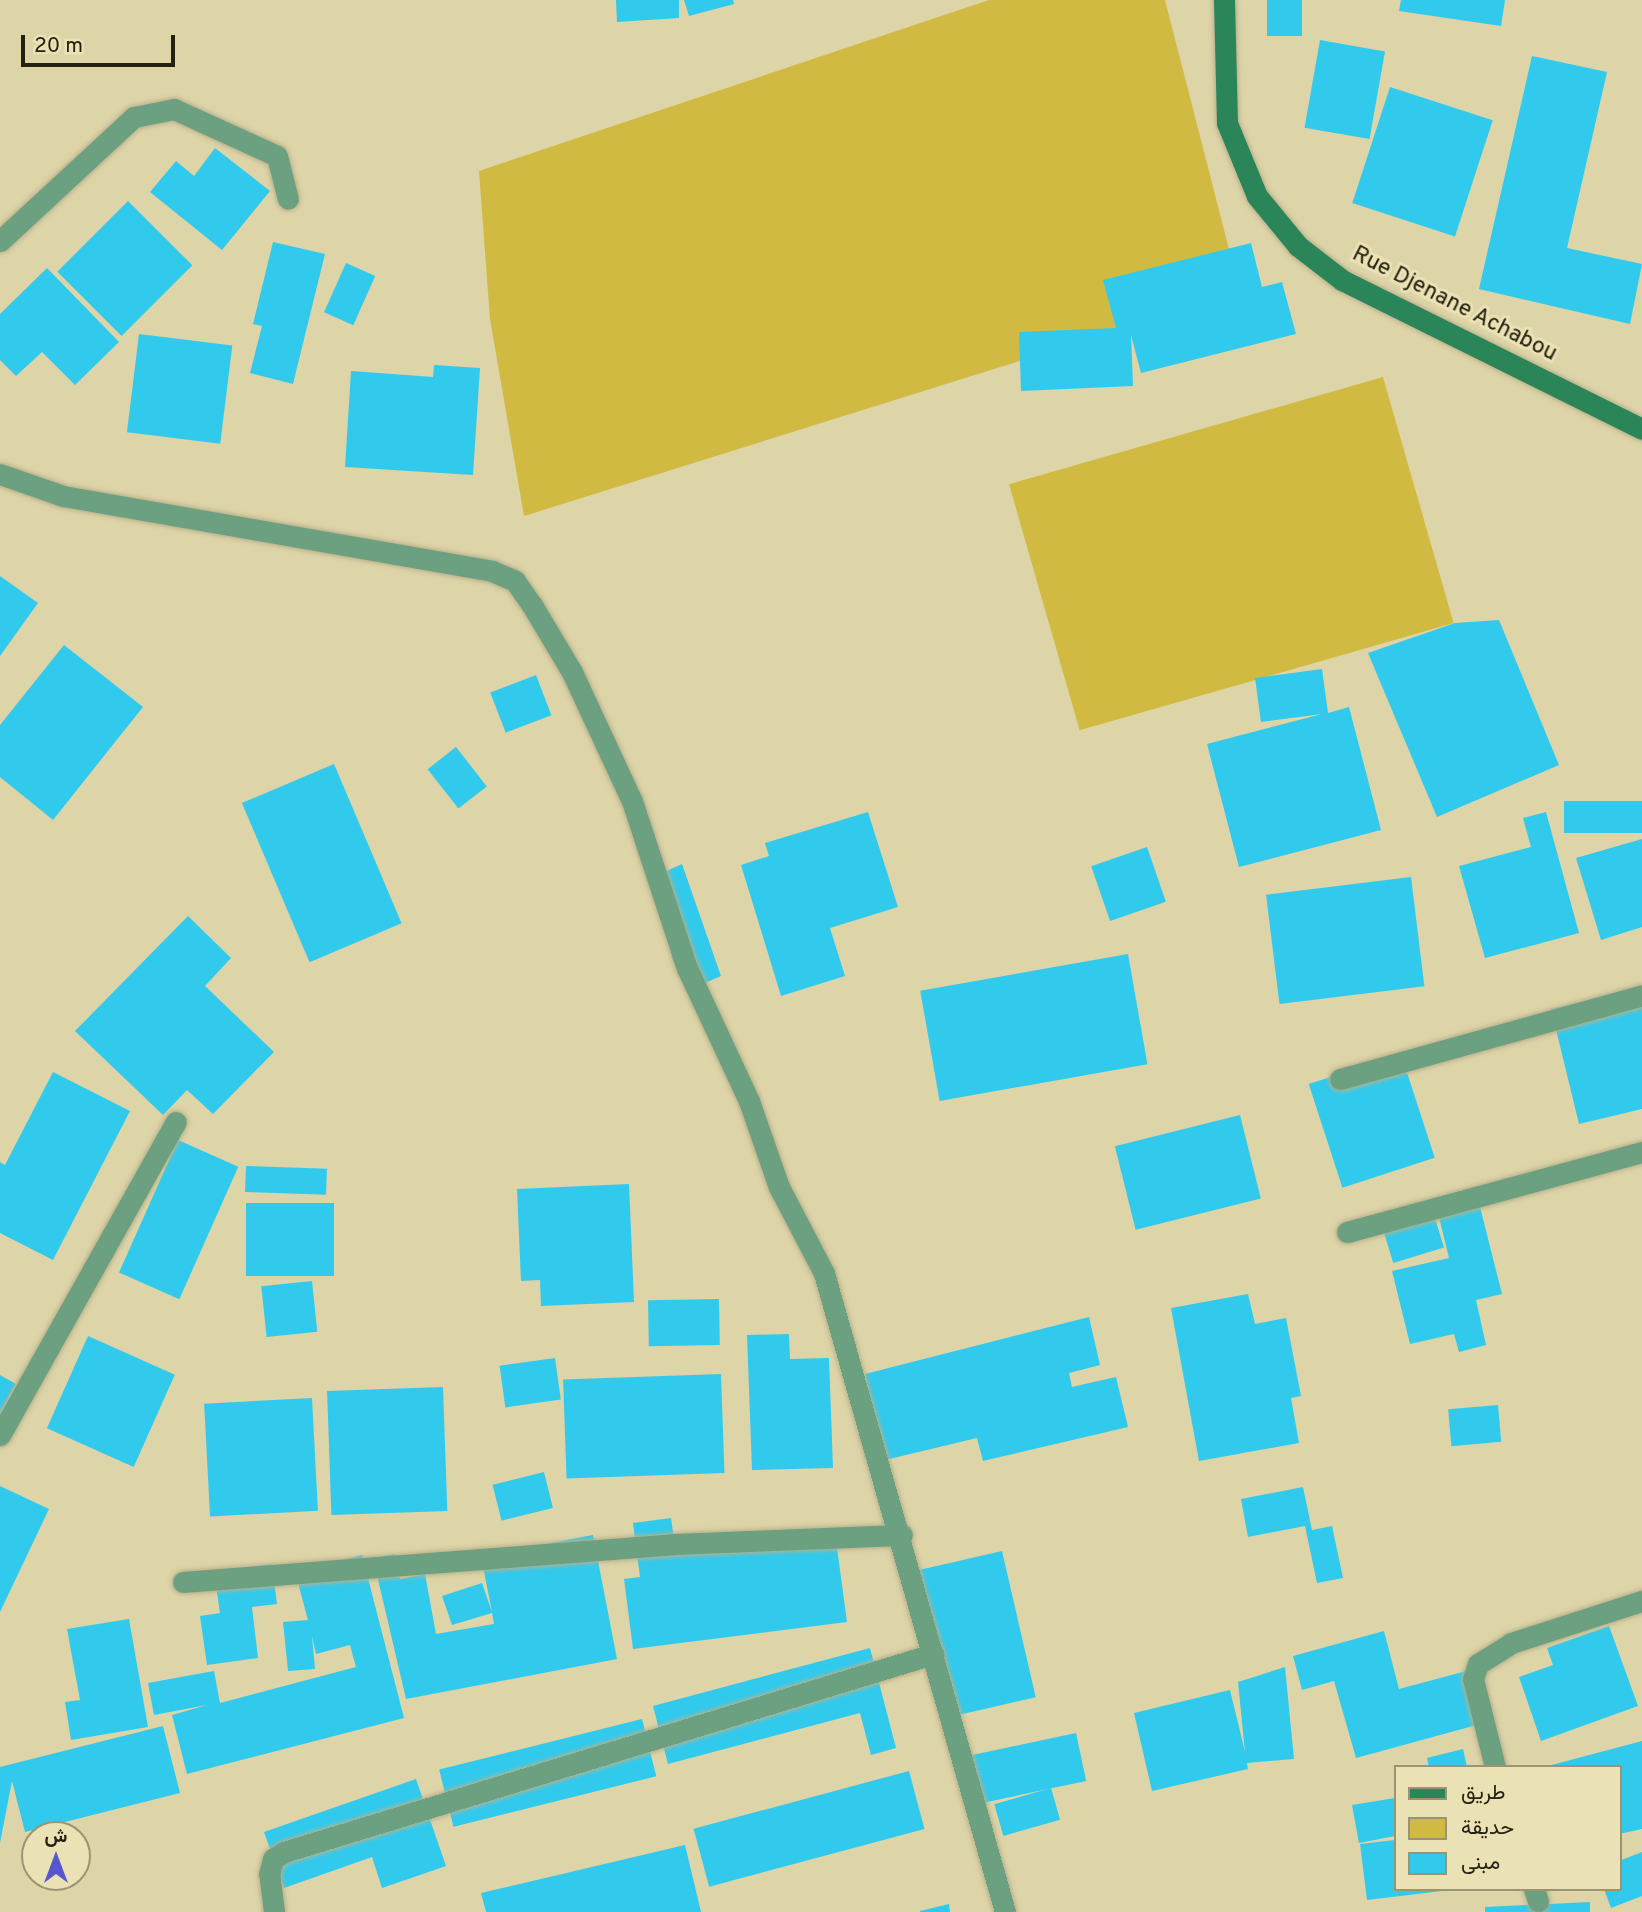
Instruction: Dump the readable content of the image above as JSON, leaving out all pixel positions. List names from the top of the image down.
{
  "streets": {
    "main road": ["Rue Djenane Achabou"]
  },
  "legend": ["طريق", "حديقة", "مبنى"],
  "scale_bar": "20 m",
  "north": "top"
}
